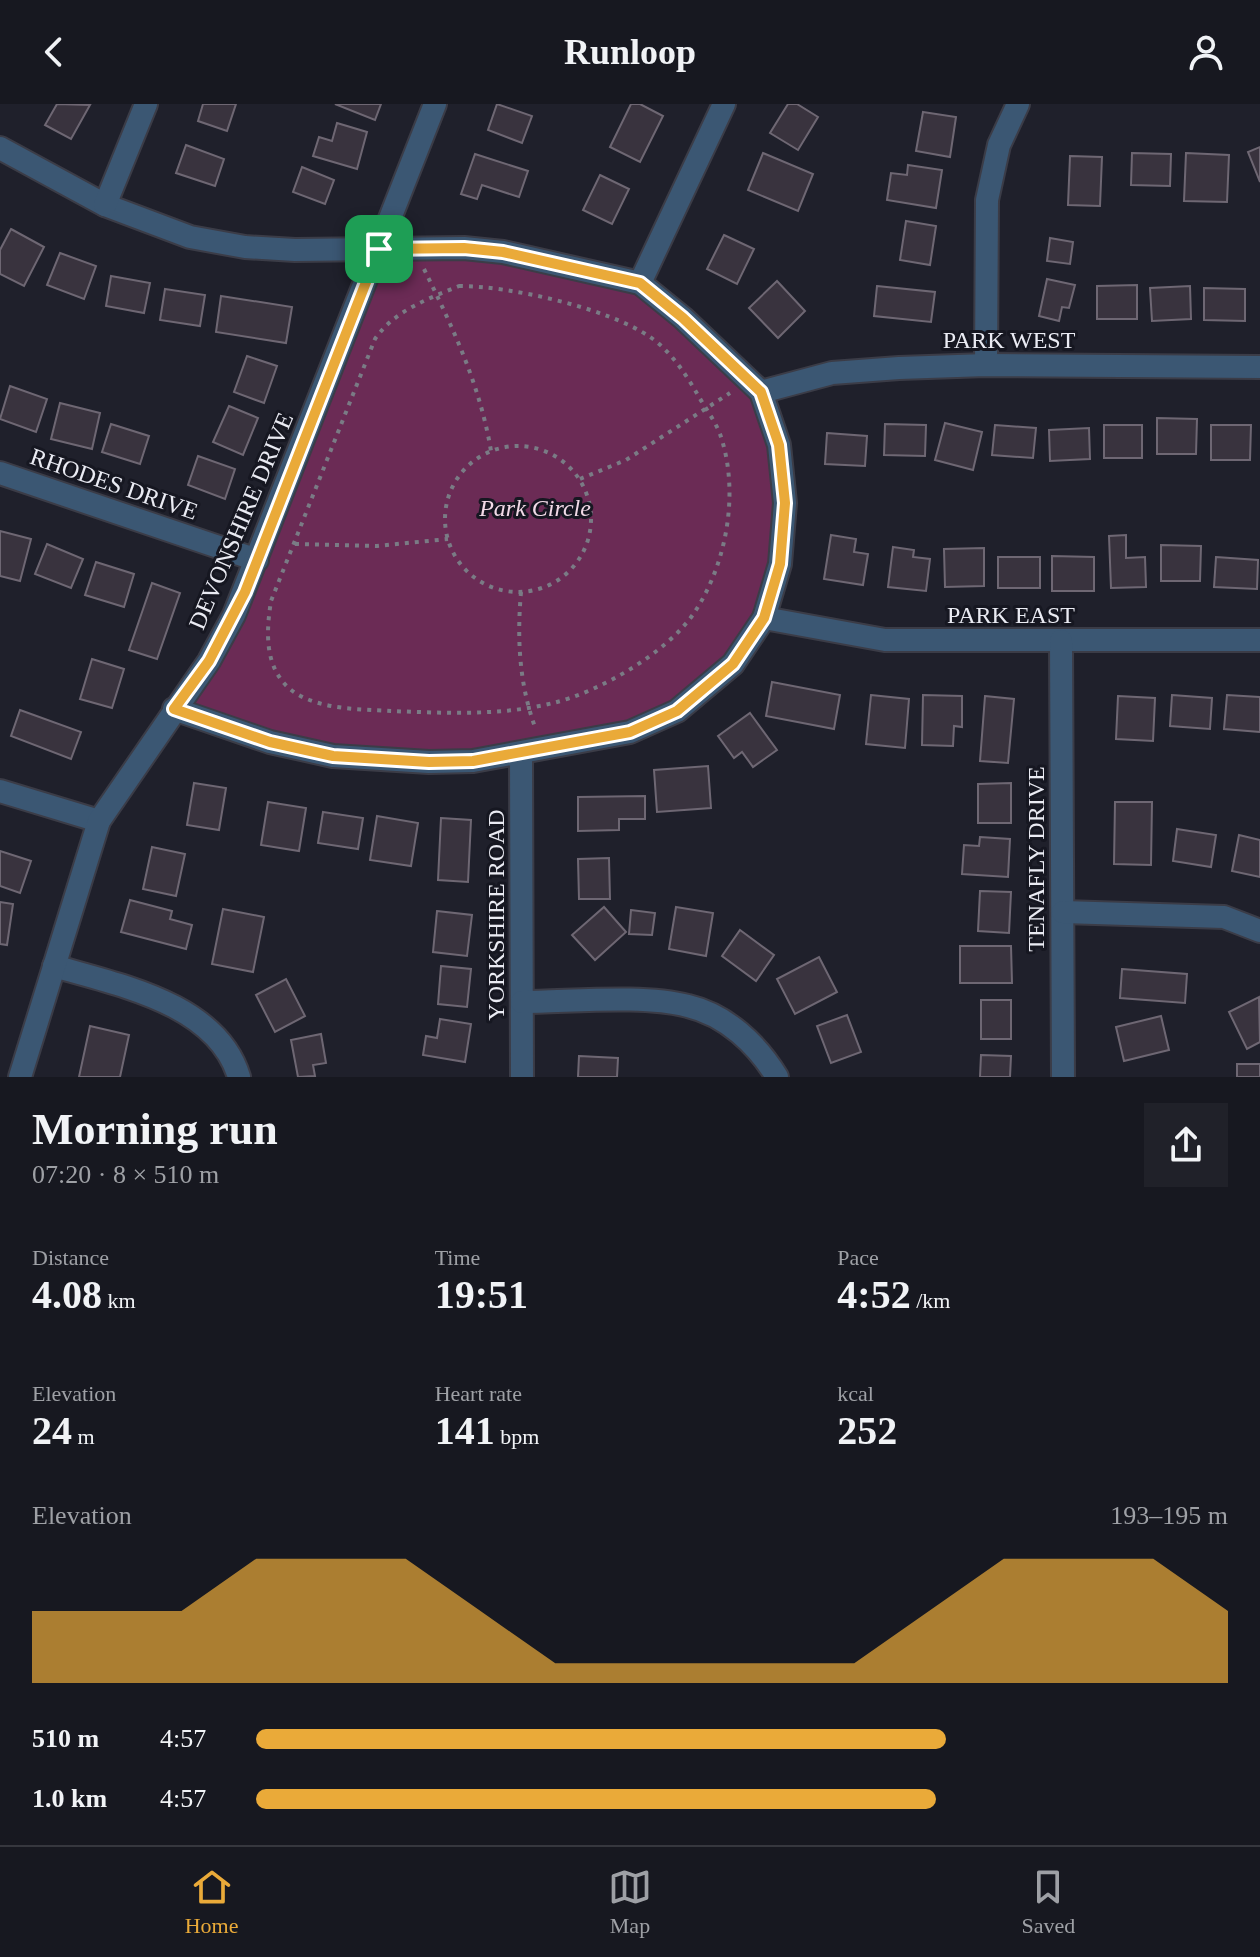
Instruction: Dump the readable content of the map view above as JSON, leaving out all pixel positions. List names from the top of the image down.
{
  "streets": {
    "street": [
      "PARK WEST",
      "RHODES DRIVE",
      "DEVONSHIRE DRIVE",
      "PARK EAST",
      "TENAFLY DRIVE",
      "YORKSHIRE ROAD"
    ]
  },
  "crossings": [
    ["RHODES DRIVE", "DEVONSHIRE DRIVE"],
    ["PARK EAST", "TENAFLY DRIVE"]
  ],
  "parks": ["Park Circle"],
  "page": {
    "header": "Runloop",
    "heading": ["Morning run", "07:20 · 8 × 510 m"],
    "stats": [
      ["Distance", "4.08 km"],
      ["Time", "19:51"],
      ["Pace", "4:52 /km"],
      ["Elevation", "24 m"],
      ["Heart rate", "141 bpm"],
      ["kcal", "252"]
    ],
    "chart": ["Elevation", "193–195 m"],
    "list": [
      {
        "name": "510 m",
        "note": "4:57"
      },
      {
        "name": "1.0 km",
        "note": "4:57"
      }
    ],
    "tabs": ["Home", "Map", "Saved"]
  }
}
